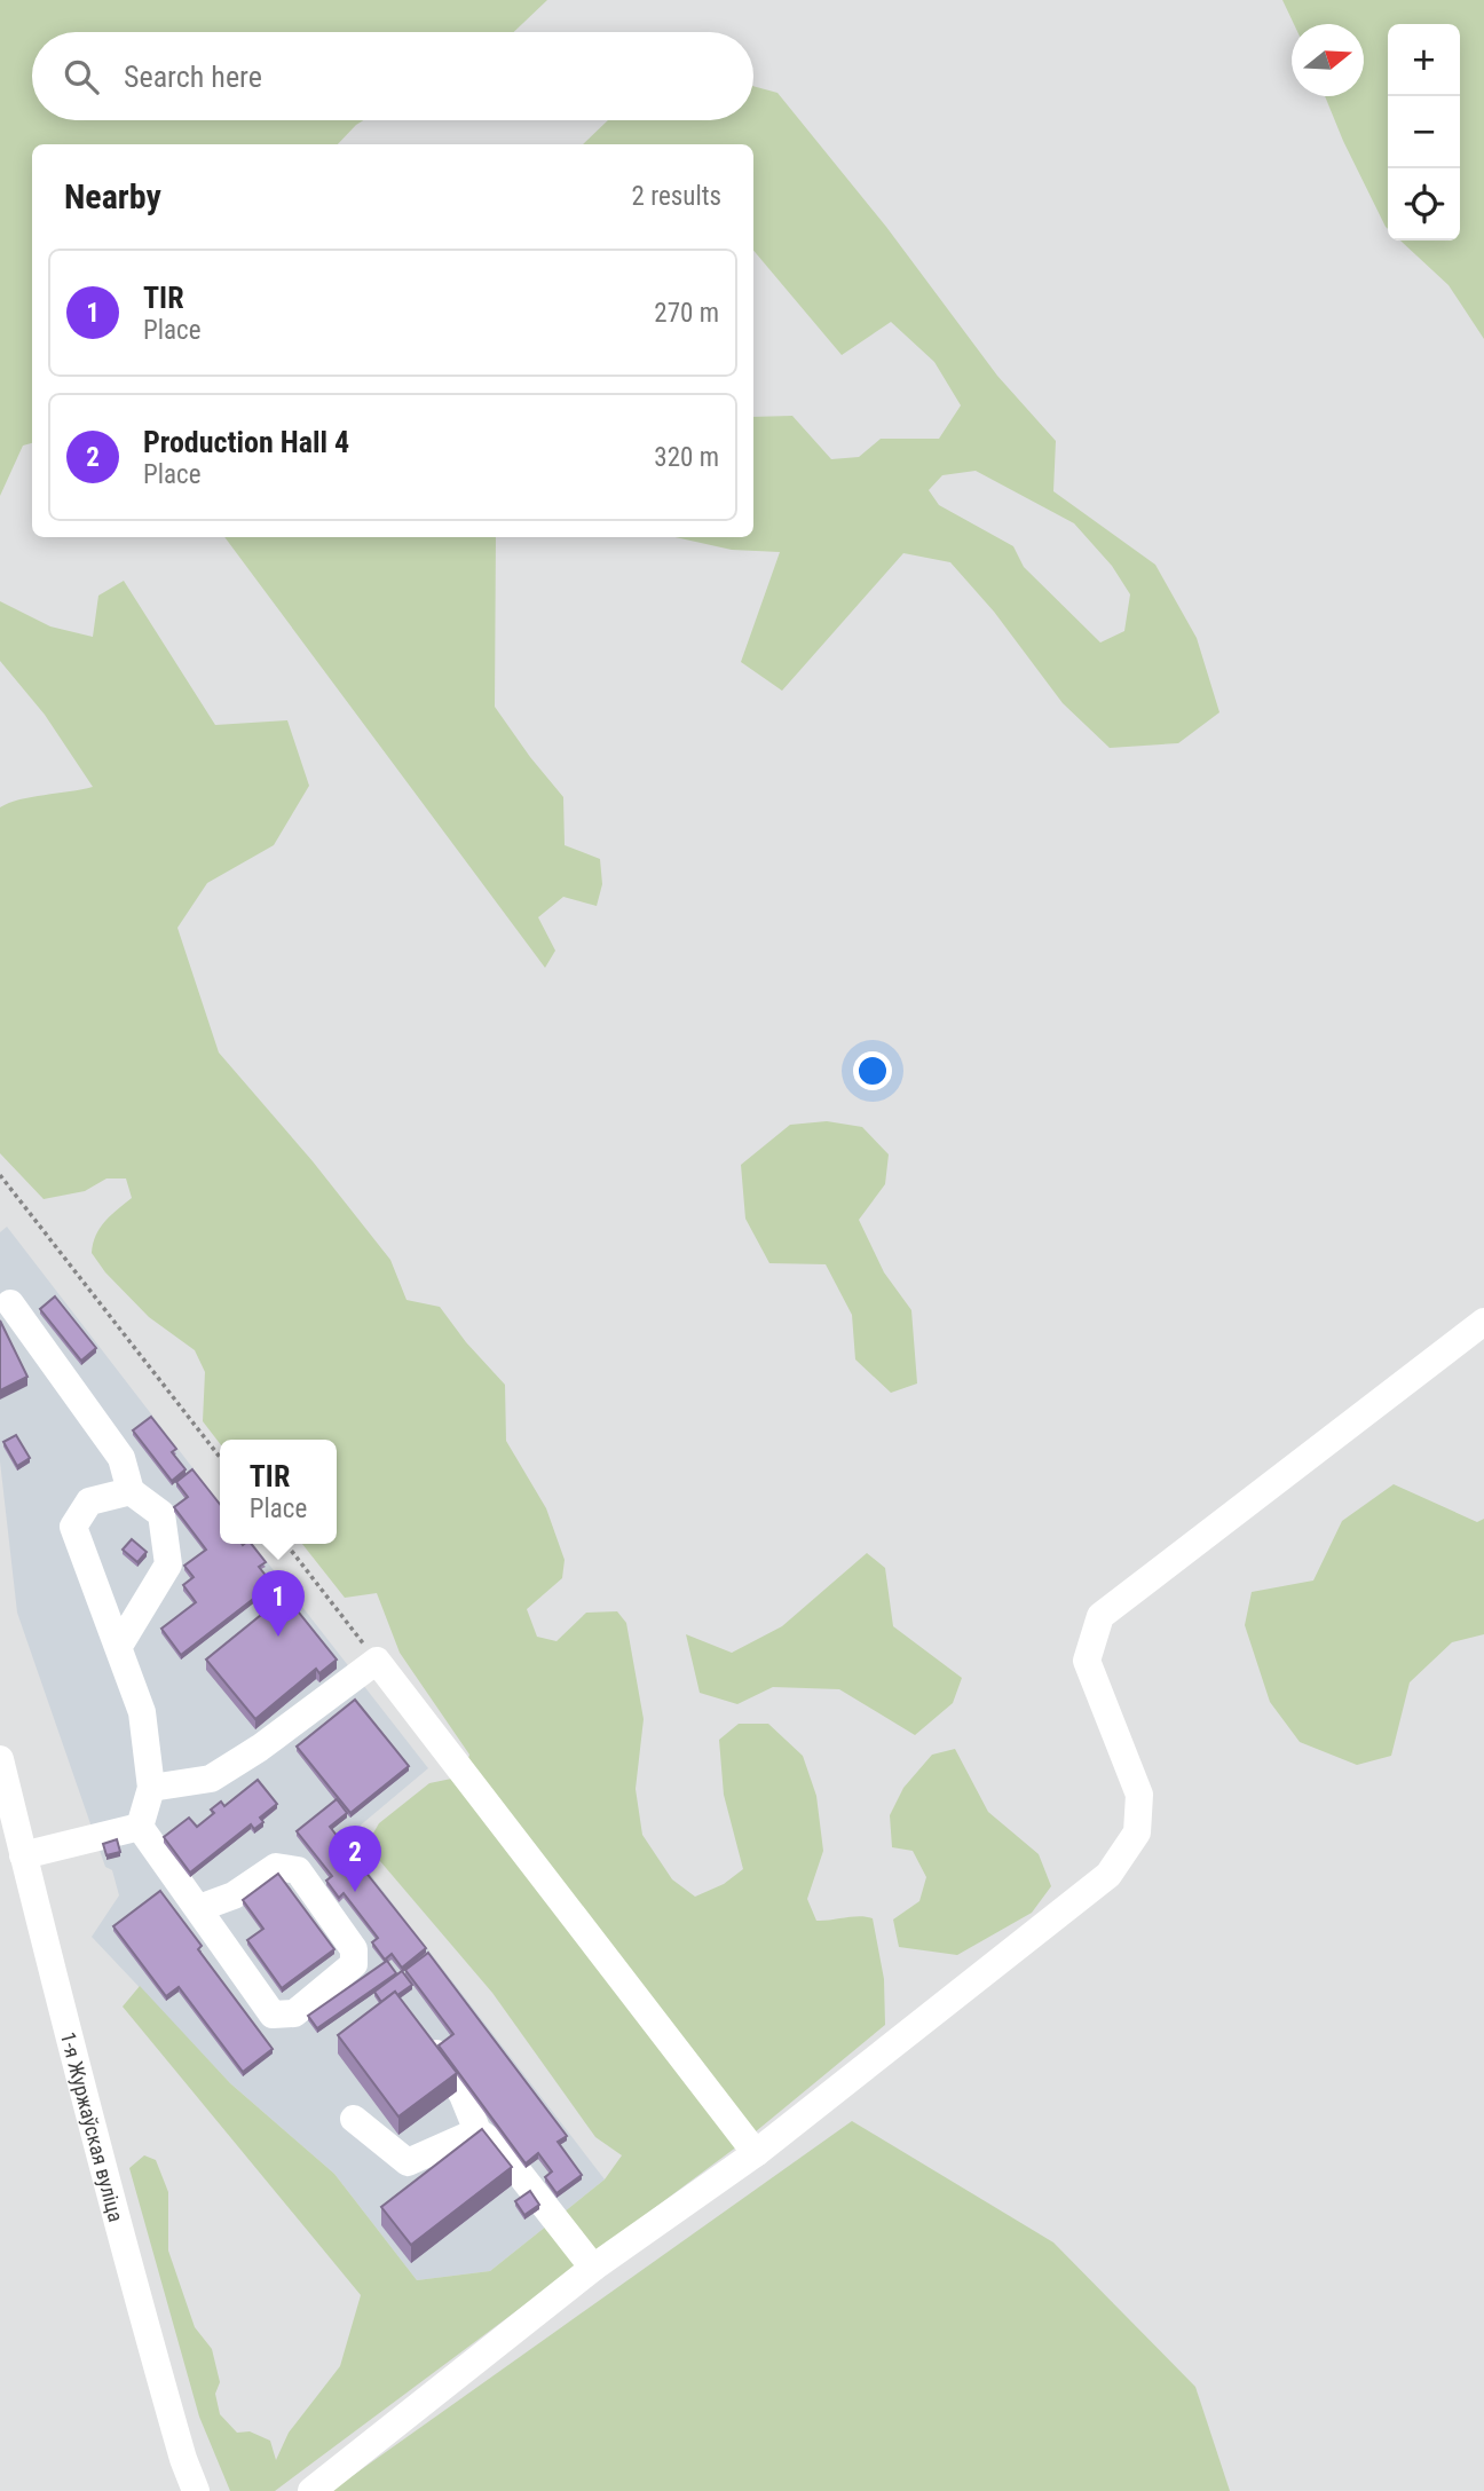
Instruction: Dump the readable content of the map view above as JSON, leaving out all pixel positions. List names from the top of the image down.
{
  "streets": {
    "street": ["1-я Журжаўская вуліца"]
  },
  "north": "right",
  "page": {
    "map_buttons": ["+", "−"],
    "search": "Search here",
    "heading": ["Nearby", "2 results"],
    "list": [
      {
        "mark": "1",
        "name": "TIR",
        "note": "Place",
        "value": "270 m"
      },
      {
        "mark": "2",
        "name": "Production Hall 4",
        "note": "Place",
        "value": "320 m"
      }
    ],
    "popup": ["TIR", "Place"],
    "pins": ["1", "2"]
  }
}
